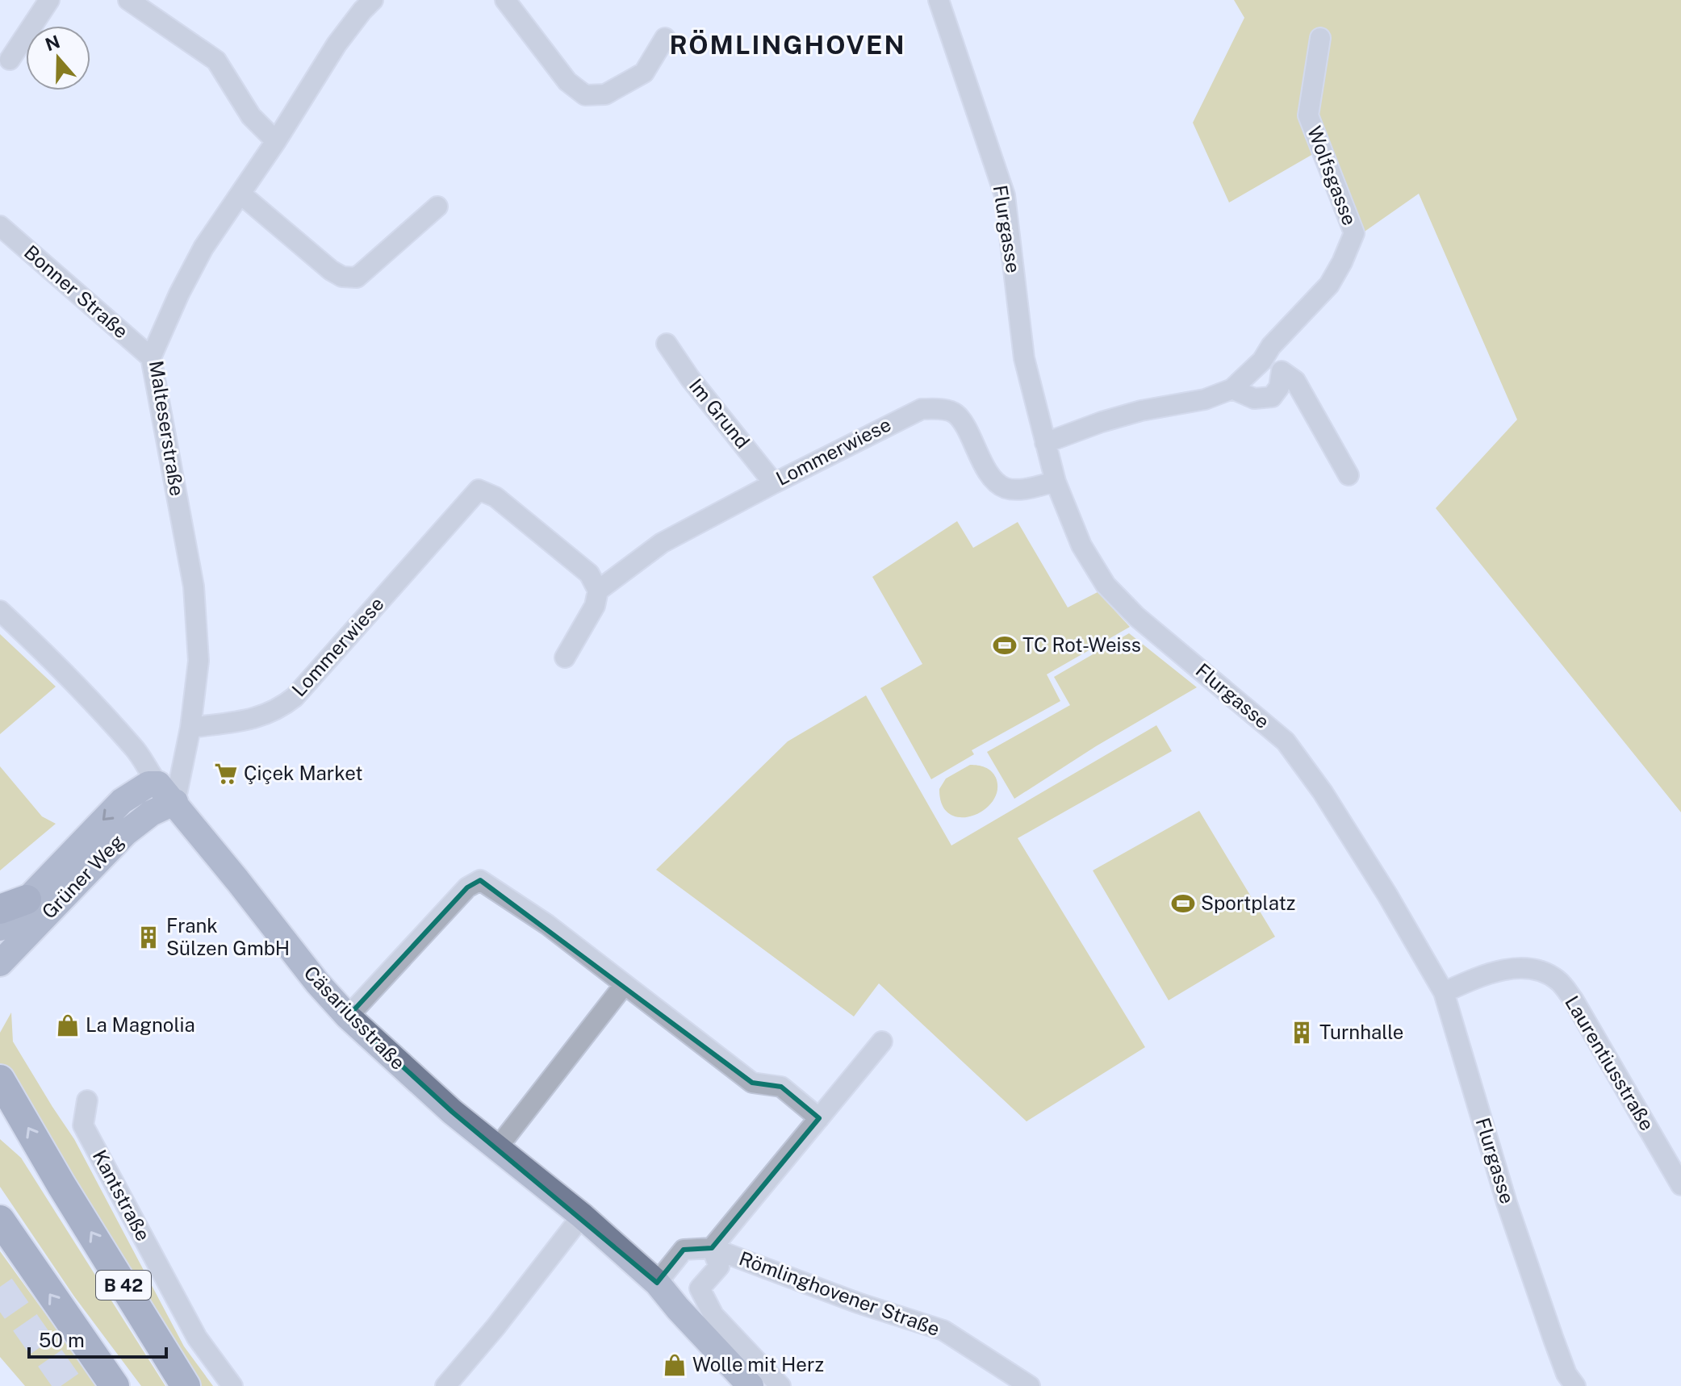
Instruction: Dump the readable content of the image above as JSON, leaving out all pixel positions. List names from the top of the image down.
{
  "streets": {
    "highway": ["B 42"],
    "main road": ["Grüner Weg", "Cäsariusstraße"],
    "street": [
      "Wolfsgasse",
      "Flurgasse",
      "Bonner Straße",
      "Im Grund",
      "Malteserstraße",
      "Lommerwiese",
      "Laurentiusstraße",
      "Kantstraße",
      "Römlinghovener Straße"
    ]
  },
  "crossings": [
    ["Wolfsgasse", "Flurgasse"],
    ["Flurgasse", "Lommerwiese"],
    ["Flurgasse", "Laurentiusstraße"],
    ["Bonner Straße", "Malteserstraße"],
    ["Im Grund", "Lommerwiese"],
    ["Malteserstraße", "Lommerwiese"],
    ["Malteserstraße", "Grüner Weg"],
    ["Malteserstraße", "Cäsariusstraße"],
    ["Grüner Weg", "Cäsariusstraße"],
    ["Cäsariusstraße", "Römlinghovener Straße"]
  ],
  "districts": ["RÖMLINGHOVEN"],
  "places": {
    "sports": ["TC Rot-Weiss", "Sportplatz"],
    "supermarket": ["Çiçek Market"],
    "building": ["Frank Sülzen GmbH", "Turnhalle"],
    "shop": ["La Magnolia", "Wolle mit Herz"]
  },
  "scale_bar": "50 m",
  "north": "top"
}
